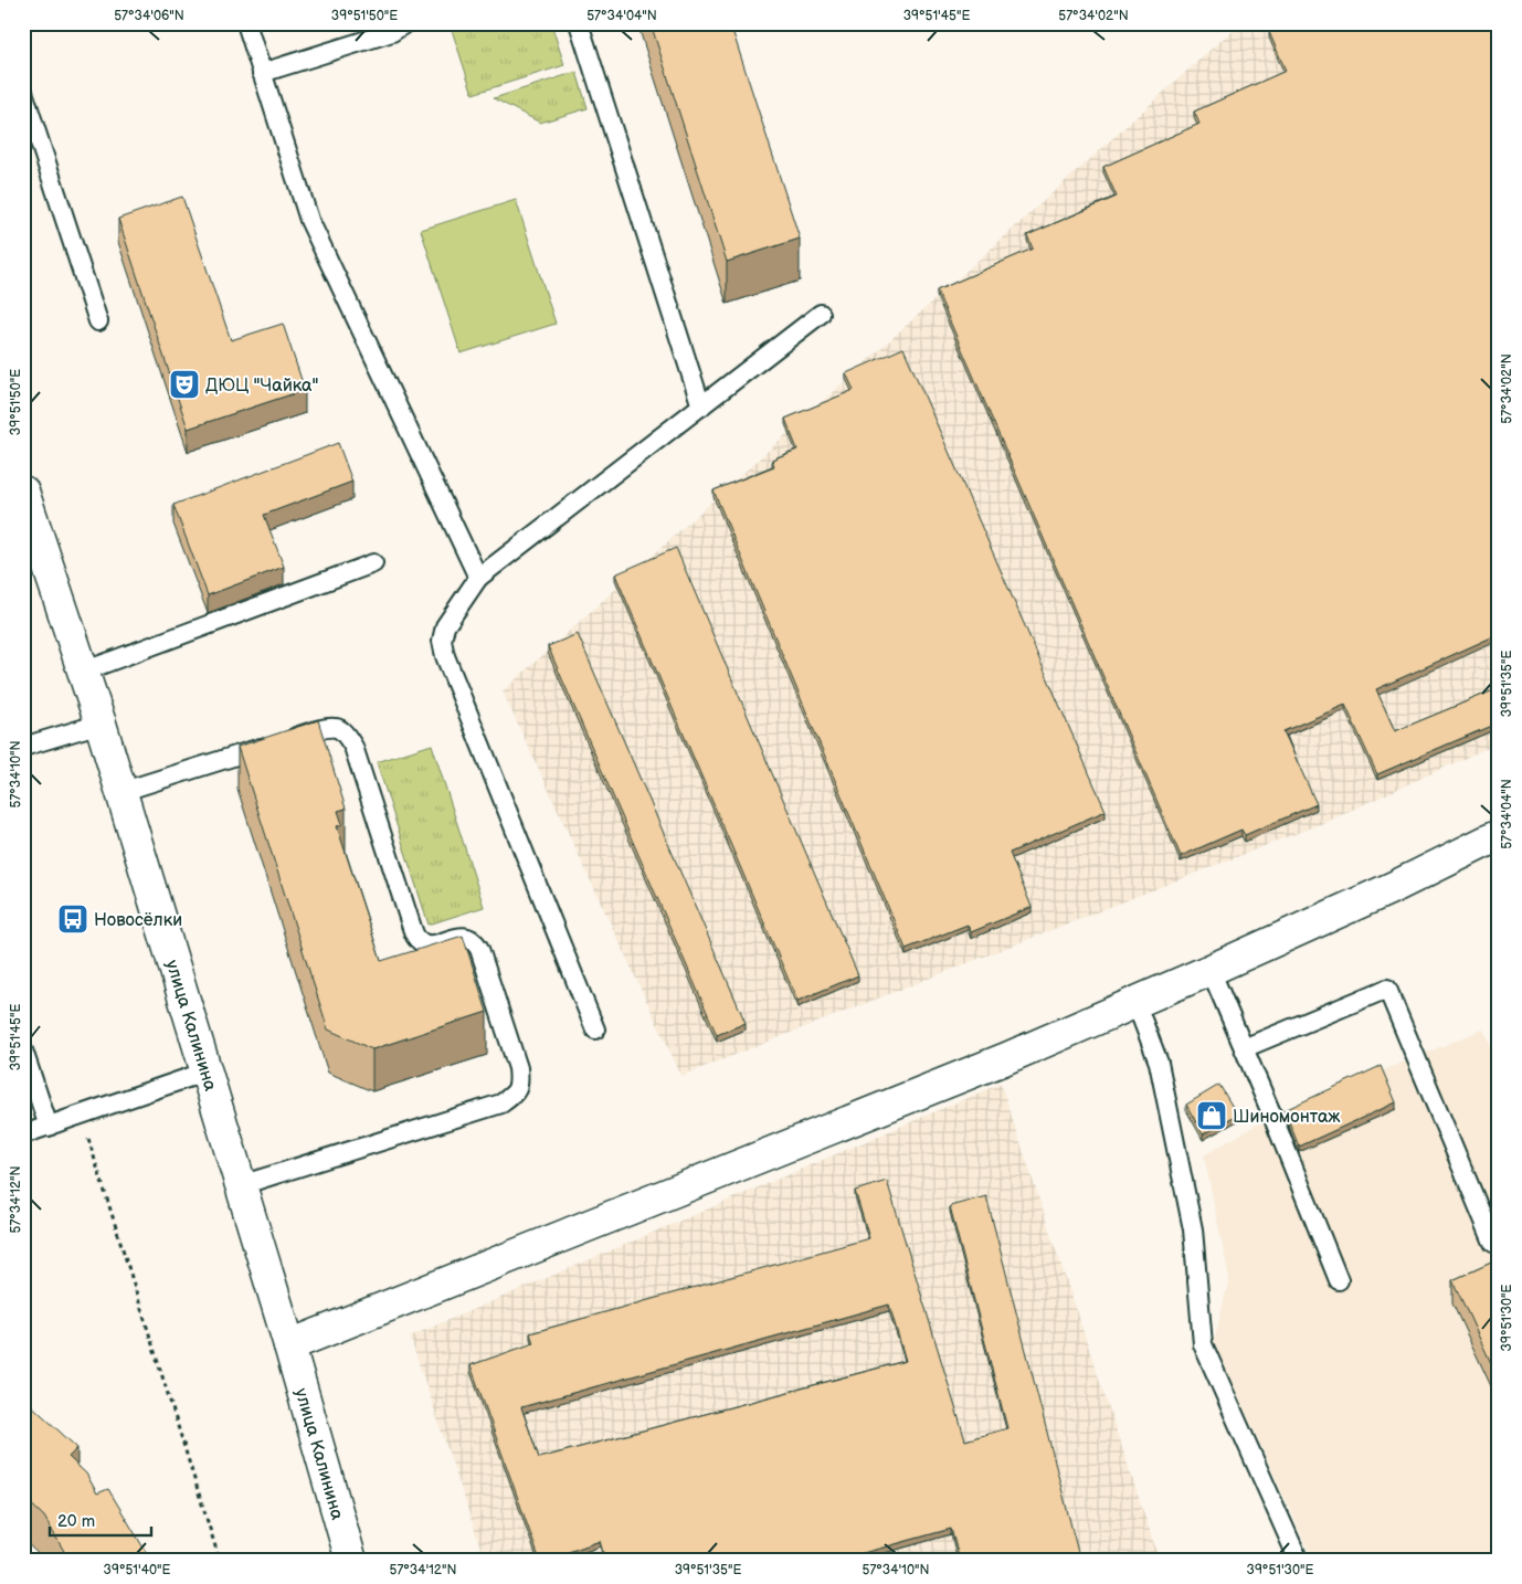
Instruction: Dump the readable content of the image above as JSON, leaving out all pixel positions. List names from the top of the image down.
{
  "streets": {
    "main road": ["улица Калинина"]
  },
  "places": {
    "theatre": ["ДЮЦ \"Чайка\""],
    "bus stop": ["Новосёлки"],
    "shop": ["Шиномонтаж"]
  },
  "scale_bar": "20 m",
  "coordinates": [
    "57°34'06\"N",
    "39°51'50\"E",
    "57°34'04\"N",
    "39°51'45\"E",
    "57°34'02\"N",
    "39°51'35\"E",
    "57°34'10\"N",
    "57°34'12\"N",
    "39°51'30\"E",
    "39°51'40\"E"
  ]
}
